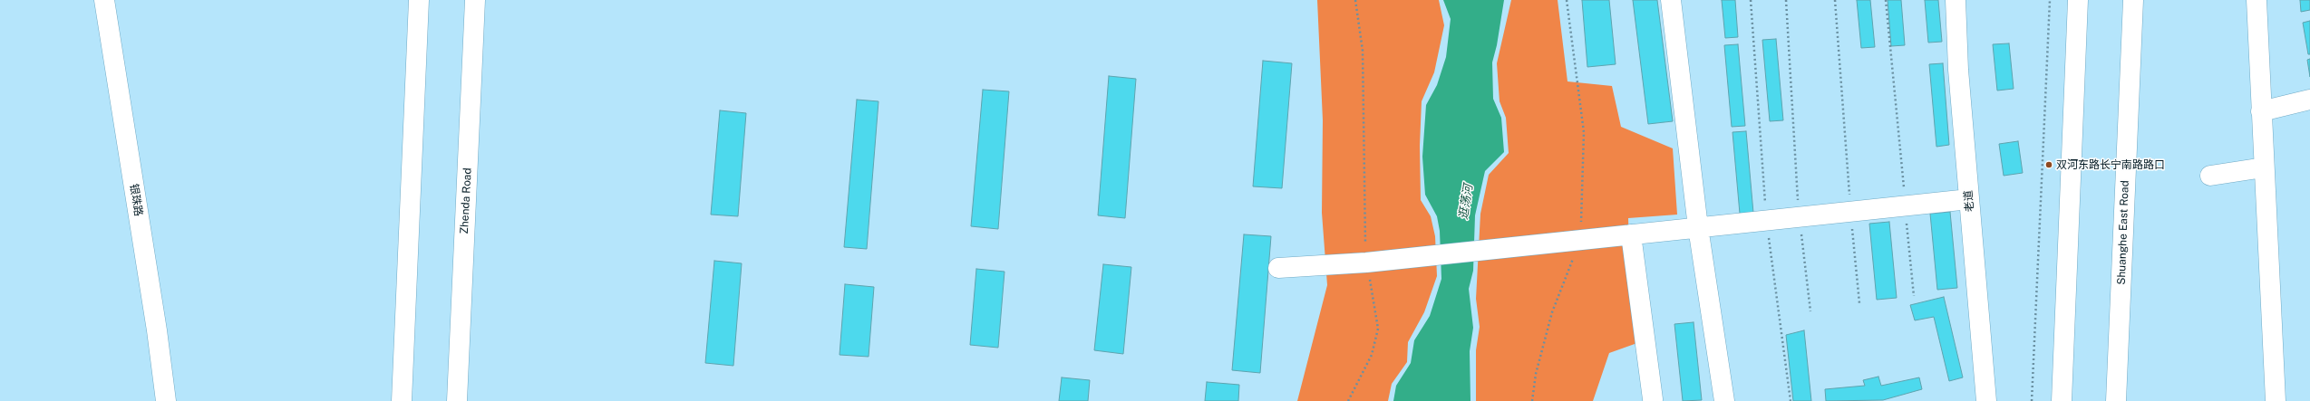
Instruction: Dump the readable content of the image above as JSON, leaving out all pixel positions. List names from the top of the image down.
{
  "streets": {
    "main road": [
      "银珠路",
      "Zhenda Road",
      "老道",
      "Shuanghe East Road"
    ]
  },
  "water": ["逛荡河"],
  "places": ["双河东路长宁南路路口"]
}
